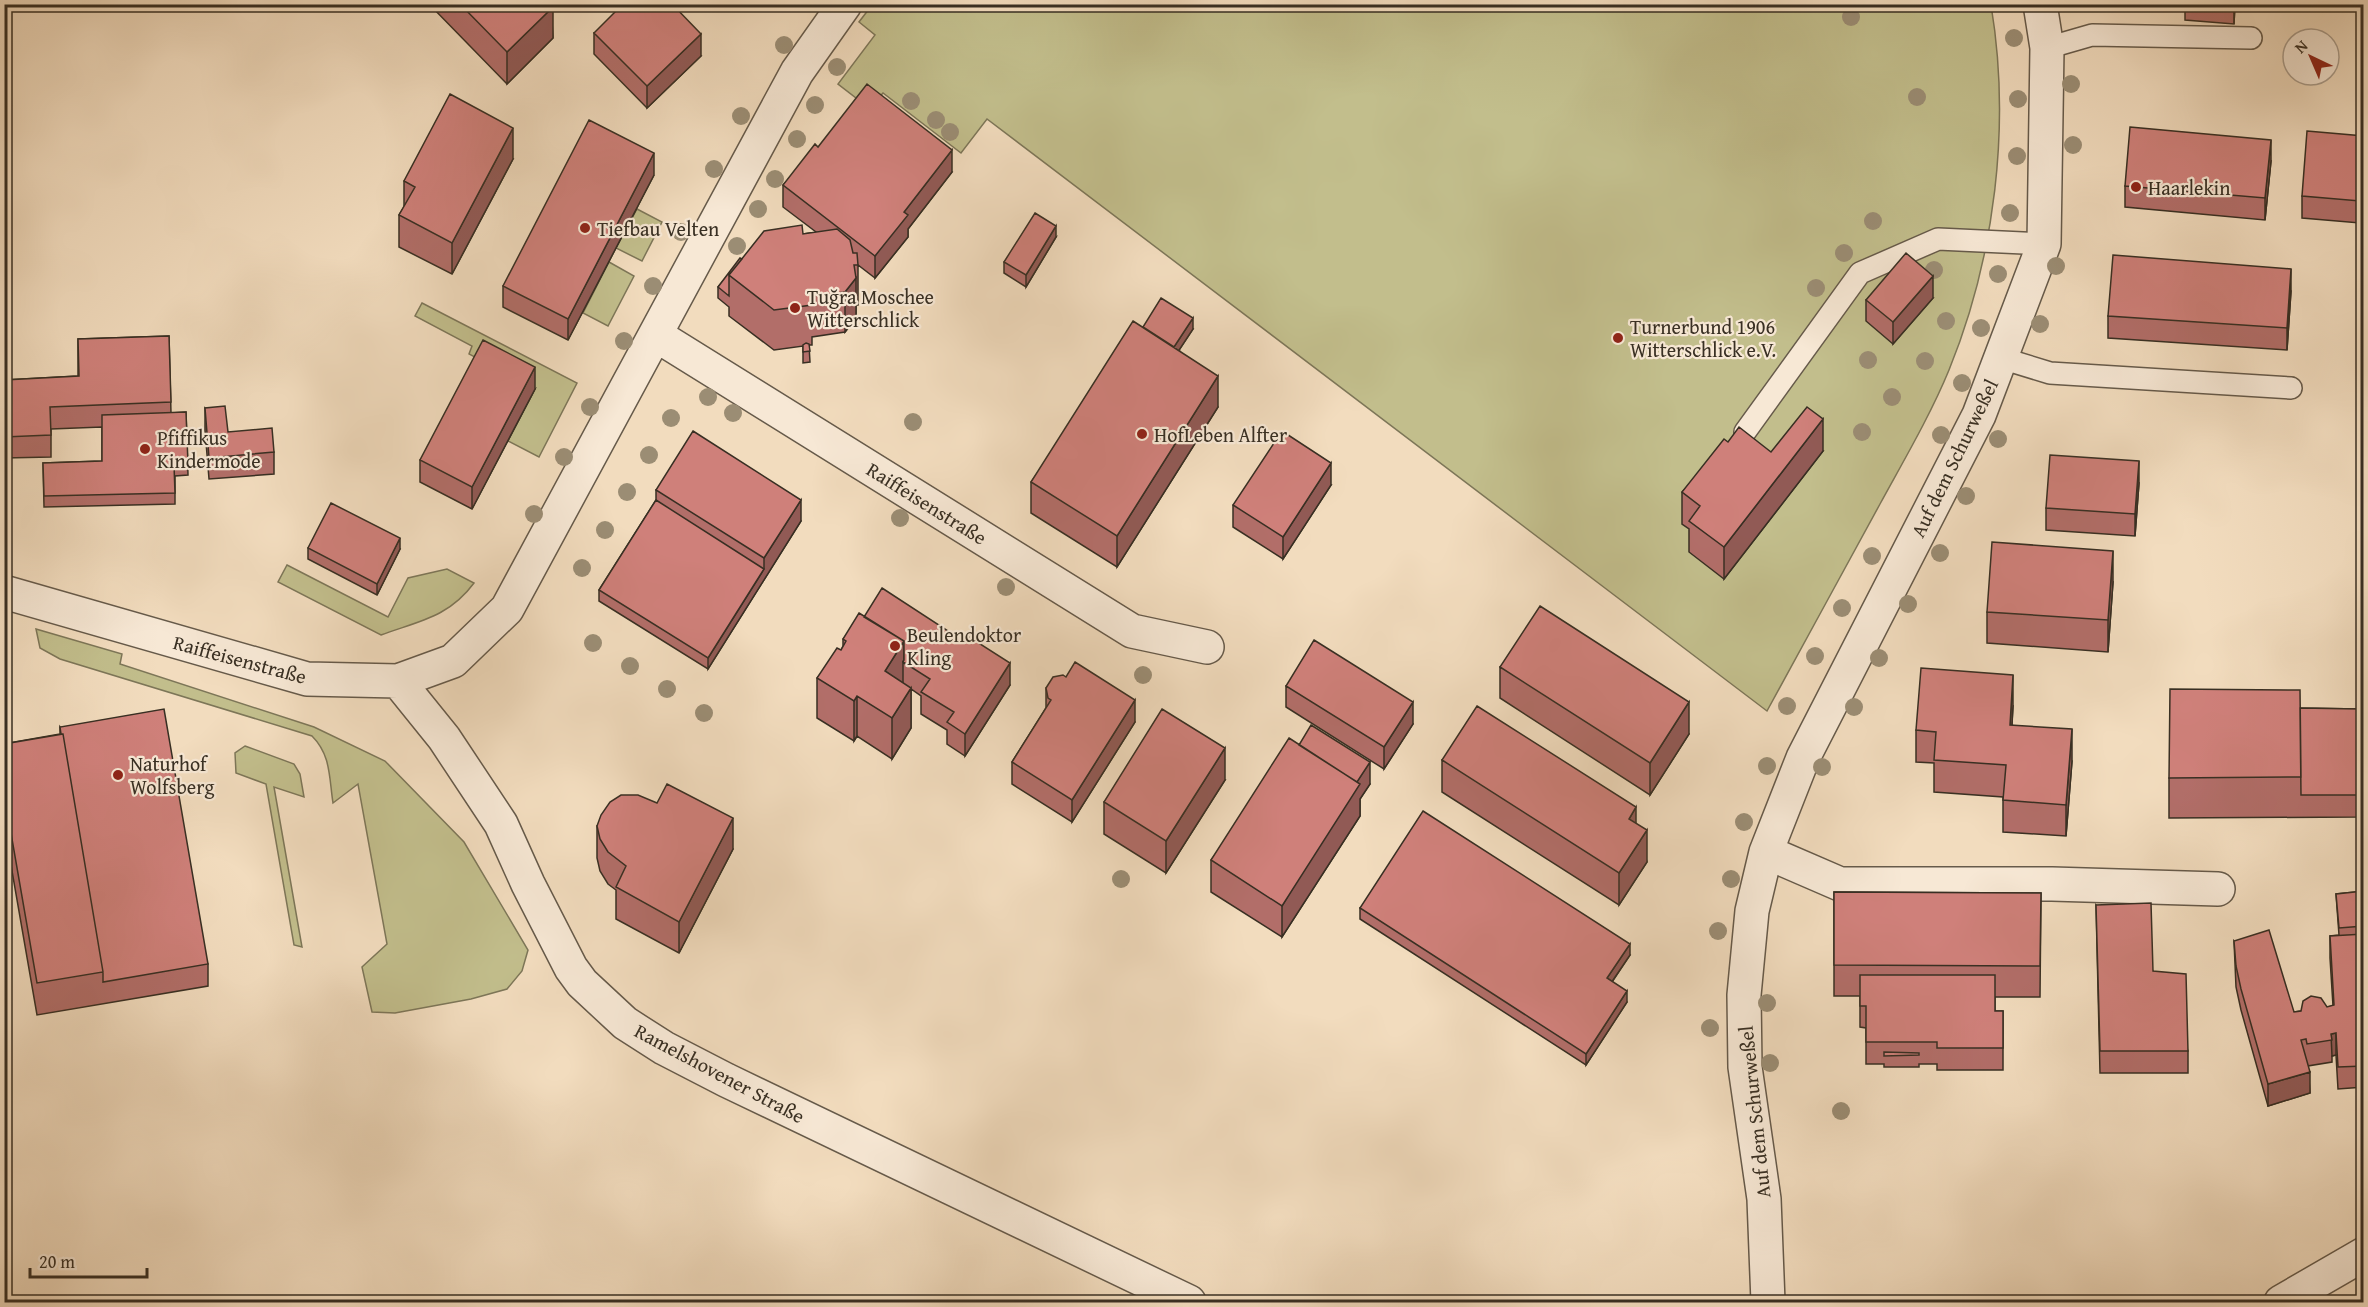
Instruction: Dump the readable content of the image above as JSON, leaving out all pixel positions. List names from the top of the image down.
{
  "streets": {
    "street": ["Auf dem Schurweßel", "Raiffeisenstraße", "Ramelshovener Straße"]
  },
  "crossings": [
    ["Raiffeisenstraße", "Ramelshovener Straße"]
  ],
  "places": [
    "Haarlekin",
    "Tiefbau Velten",
    "Tuğra Moschee Witterschlick",
    "Turnerbund 1906 Witterschlick e.V.",
    "HofLeben Alfter",
    "Pfiffikus Kindermode",
    "Beulendoktor Kling",
    "Naturhof Wolfsberg"
  ],
  "scale_bar": "20 m",
  "north": "top left"
}
